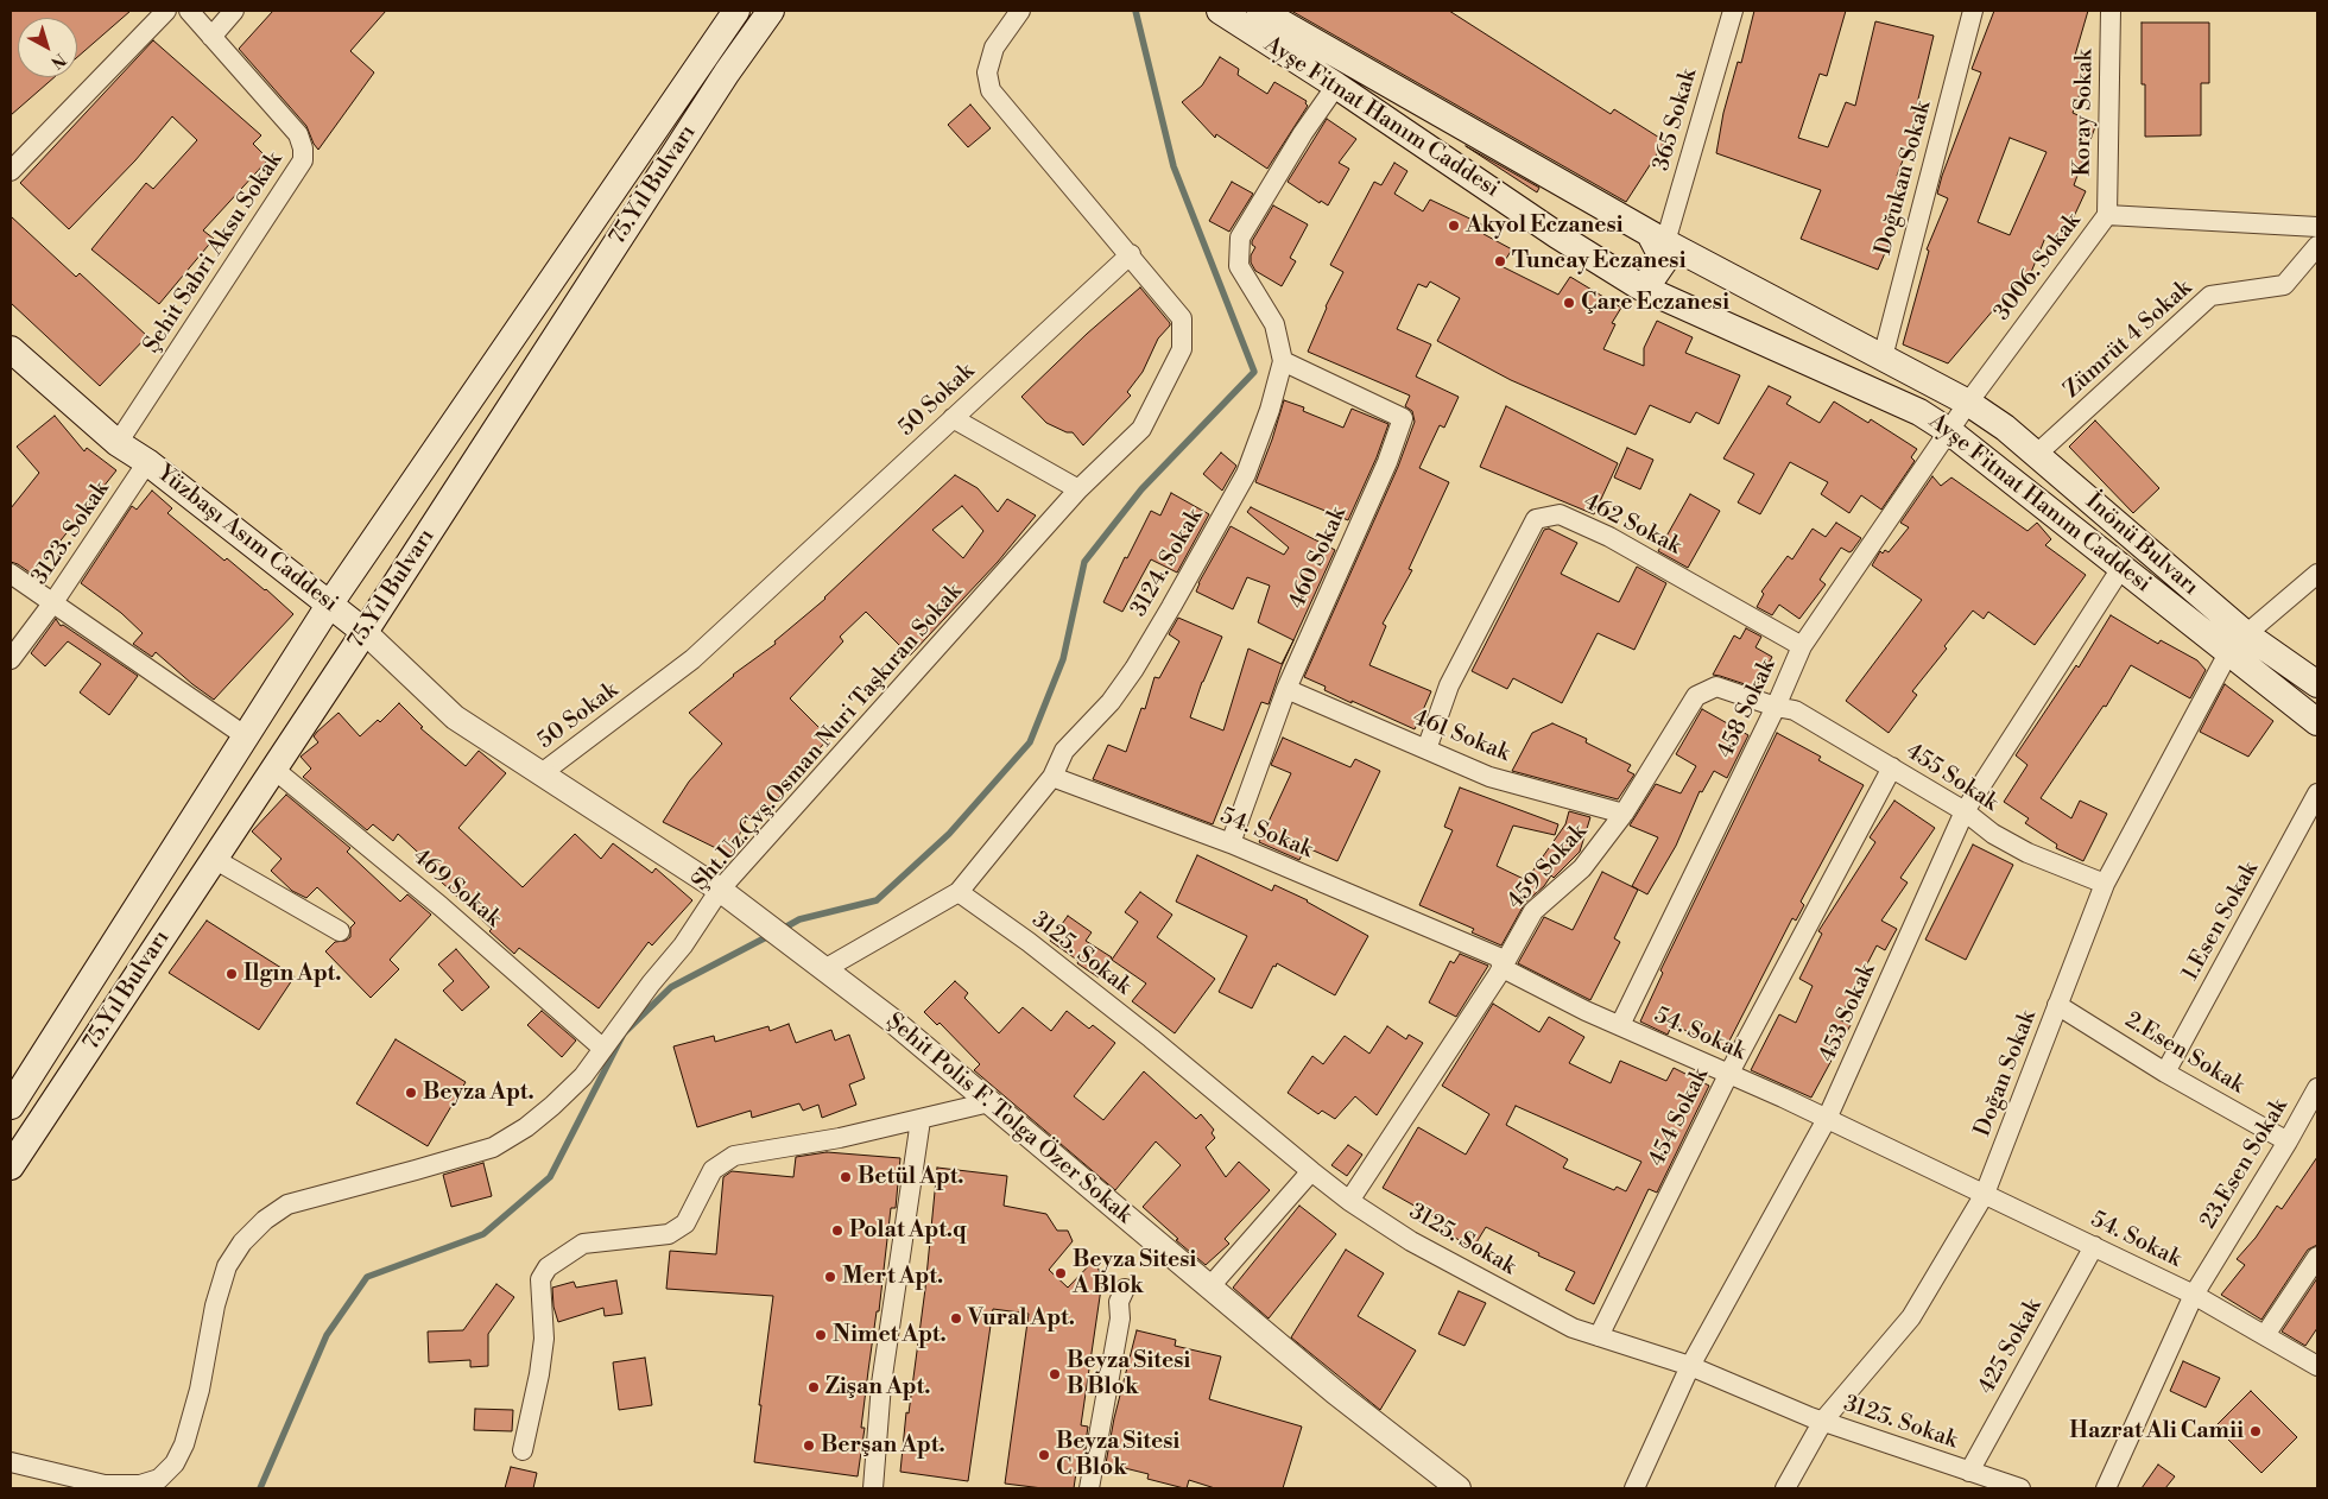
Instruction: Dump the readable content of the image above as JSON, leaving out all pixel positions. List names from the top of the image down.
{
  "streets": {
    "main road": [
      "Ayşe Fitnat Hanım Caddesi",
      "75.Yıl Bulvarı",
      "Yüzbaşı Asım Caddesi",
      "İnönü Bulvarı"
    ],
    "street": [
      "Koray Sokak",
      "365 Sokak",
      "Doğukan Sokak",
      "Şehit Sabri Aksu Sokak",
      "3006. Sokak",
      "Zümrüt 4 Sokak",
      "50 Sokak",
      "462 Sokak",
      "3123. Sokak",
      "460 Sokak",
      "3124. Sokak",
      "458 Sokak",
      "461 Sokak",
      "Şht.Uz.Çvş.Osman Nuri Taşkıran Sokak",
      "455 Sokak",
      "54. Sokak",
      "459 Sokak",
      "469 Sokak",
      "1.Esen Sokak",
      "3125. Sokak",
      "453 Sokak",
      "2.Esen Sokak",
      "Doğan Sokak",
      "454 Sokak",
      "Şehit Polis F. Tolga Özer Sokak",
      "23.Esen Sokak",
      "425 Sokak"
    ]
  },
  "crossings": [
    ["Koray Sokak", "3006. Sokak"],
    ["Ayşe Fitnat Hanım Caddesi", "365 Sokak"],
    ["Ayşe Fitnat Hanım Caddesi", "Doğukan Sokak"],
    ["Ayşe Fitnat Hanım Caddesi", "3006. Sokak"],
    ["Ayşe Fitnat Hanım Caddesi", "İnönü Bulvarı"],
    ["Ayşe Fitnat Hanım Caddesi", "3124. Sokak"],
    ["Ayşe Fitnat Hanım Caddesi", "458 Sokak"],
    ["Ayşe Fitnat Hanım Caddesi", "453 Sokak"],
    ["Ayşe Fitnat Hanım Caddesi", "Doğan Sokak"],
    ["75.Yıl Bulvarı", "Yüzbaşı Asım Caddesi"],
    ["75.Yıl Bulvarı", "469 Sokak"],
    ["Şehit Sabri Aksu Sokak", "Yüzbaşı Asım Caddesi"],
    ["3006. Sokak", "İnönü Bulvarı"],
    ["3006. Sokak", "458 Sokak"],
    ["Zümrüt 4 Sokak", "İnönü Bulvarı"],
    ["50 Sokak", "Yüzbaşı Asım Caddesi"],
    ["50 Sokak", "Şht.Uz.Çvş.Osman Nuri Taşkıran Sokak"],
    ["462 Sokak", "458 Sokak"],
    ["462 Sokak", "461 Sokak"],
    ["3123. Sokak", "Yüzbaşı Asım Caddesi"],
    ["Yüzbaşı Asım Caddesi", "Şht.Uz.Çvş.Osman Nuri Taşkıran Sokak"],
    ["Yüzbaşı Asım Caddesi", "Şehit Polis F. Tolga Özer Sokak"],
    ["İnönü Bulvarı", "Doğan Sokak"],
    ["460 Sokak", "3124. Sokak"],
    ["460 Sokak", "461 Sokak"],
    ["460 Sokak", "54. Sokak"],
    ["3124. Sokak", "54. Sokak"],
    ["3124. Sokak", "3125. Sokak"],
    ["3124. Sokak", "Şehit Polis F. Tolga Özer Sokak"],
    ["458 Sokak", "455 Sokak"],
    ["458 Sokak", "54. Sokak"],
    ["458 Sokak", "459 Sokak"],
    ["461 Sokak", "459 Sokak"],
    ["Şht.Uz.Çvş.Osman Nuri Taşkıran Sokak", "469 Sokak"],
    ["Şht.Uz.Çvş.Osman Nuri Taşkıran Sokak", "Şehit Polis F. Tolga Özer Sokak"],
    ["455 Sokak", "459 Sokak"],
    ["455 Sokak", "453 Sokak"],
    ["455 Sokak", "Doğan Sokak"],
    ["455 Sokak", "454 Sokak"],
    ["54. Sokak", "459 Sokak"],
    ["54. Sokak", "453 Sokak"],
    ["54. Sokak", "Doğan Sokak"],
    ["54. Sokak", "454 Sokak"],
    ["54. Sokak", "23.Esen Sokak"],
    ["54. Sokak", "425 Sokak"],
    ["459 Sokak", "3125. Sokak"],
    ["1.Esen Sokak", "2.Esen Sokak"],
    ["3125. Sokak", "453 Sokak"],
    ["3125. Sokak", "Doğan Sokak"],
    ["3125. Sokak", "454 Sokak"],
    ["3125. Sokak", "425 Sokak"],
    ["2.Esen Sokak", "Doğan Sokak"],
    ["2.Esen Sokak", "23.Esen Sokak"]
  ],
  "places": [
    "Akyol Eczanesi",
    "Tuncay Eczanesi",
    "Çare Eczanesi",
    "Ilgın Apt.",
    "Beyza Apt.",
    "Betül Apt.",
    "Polat Apt.q",
    "Beyza Sitesi A Blok",
    "Mert Apt.",
    "Vural Apt.",
    "Nimet Apt.",
    "Beyza Sitesi B Blok",
    "Zişan Apt.",
    "Hazrat Ali Camii",
    "Berşan Apt.",
    "Beyza Sitesi C Blok"
  ],
  "north": "bottom right"
}
